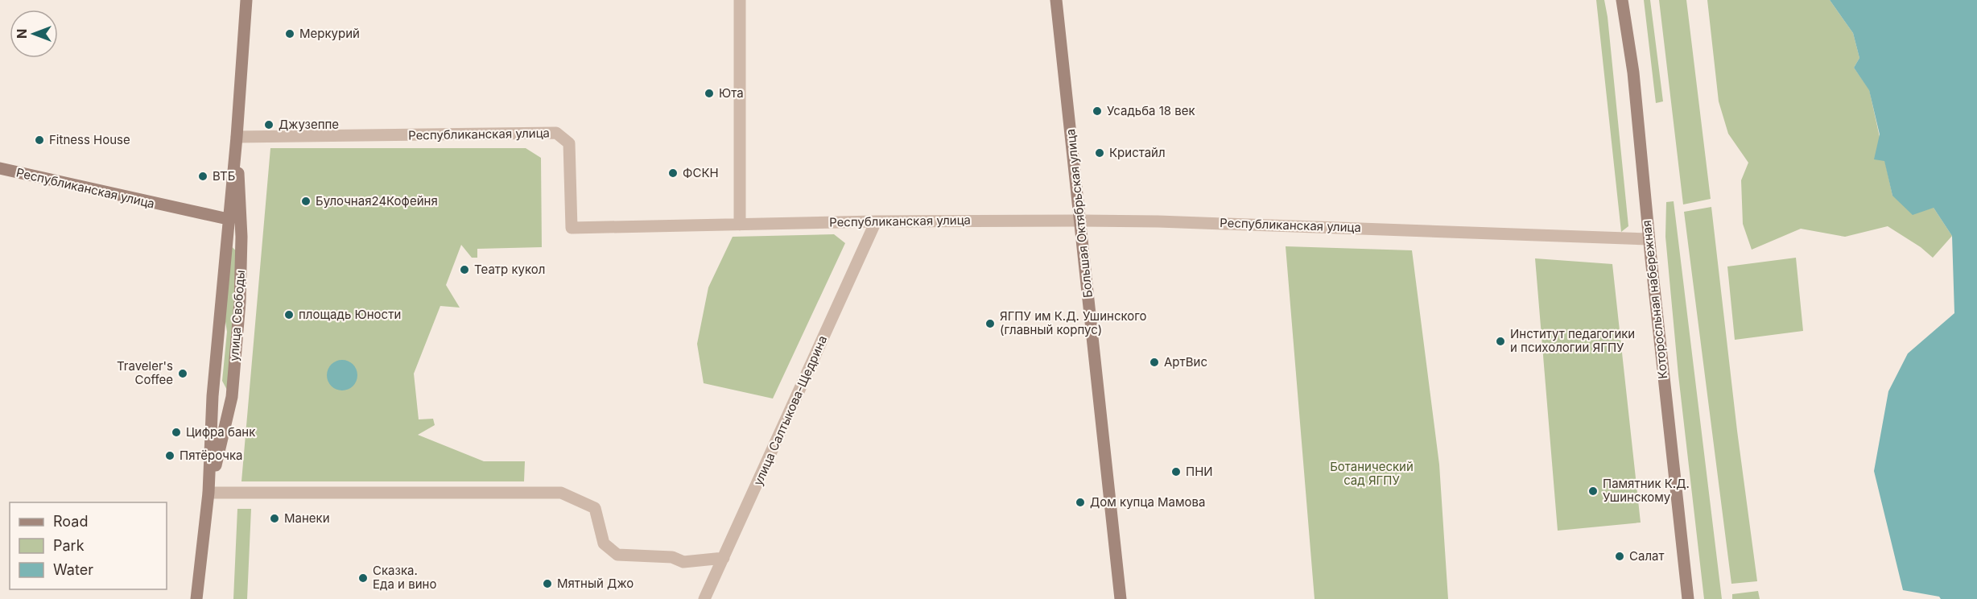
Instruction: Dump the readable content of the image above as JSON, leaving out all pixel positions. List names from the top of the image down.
{
  "streets": {
    "main road": [
      "Республиканская улица",
      "Большая Октябрьская улица",
      "Которосльная набережная",
      "улица Свободы"
    ],
    "street": ["улица Салтыкова-Щедрина"]
  },
  "crossings": [
    ["Республиканская улица", "Большая Октябрьская улица"],
    ["Республиканская улица", "Которосльная набережная"],
    ["Республиканская улица", "улица Свободы"],
    ["Республиканская улица", "улица Салтыкова-Щедрина"]
  ],
  "parks": ["Ботанический сад ЯГПУ"],
  "places": [
    "Меркурий",
    "Юта",
    "Усадьба 18 век",
    "Джузеппе",
    "Fitness House",
    "Кристайл",
    "ФСКН",
    "ВТБ",
    "Булочная24Кофейня",
    "Театр кукол",
    "площадь Юности",
    "ЯГПУ им К.Д. Ушинского (главный корпус)",
    "Институт педагогики и психологии ЯГПУ",
    "АртВис",
    "Traveler's Coffee",
    "Цифра банк",
    "Пятёрочка",
    "ПНИ",
    "Памятник К.Д. Ушинскому",
    "Дом купца Мамова",
    "Манеки",
    "Салат",
    "Сказка. Еда и вино",
    "Мятный Джо"
  ],
  "legend": ["Road", "Park", "Water"],
  "north": "left"
}
